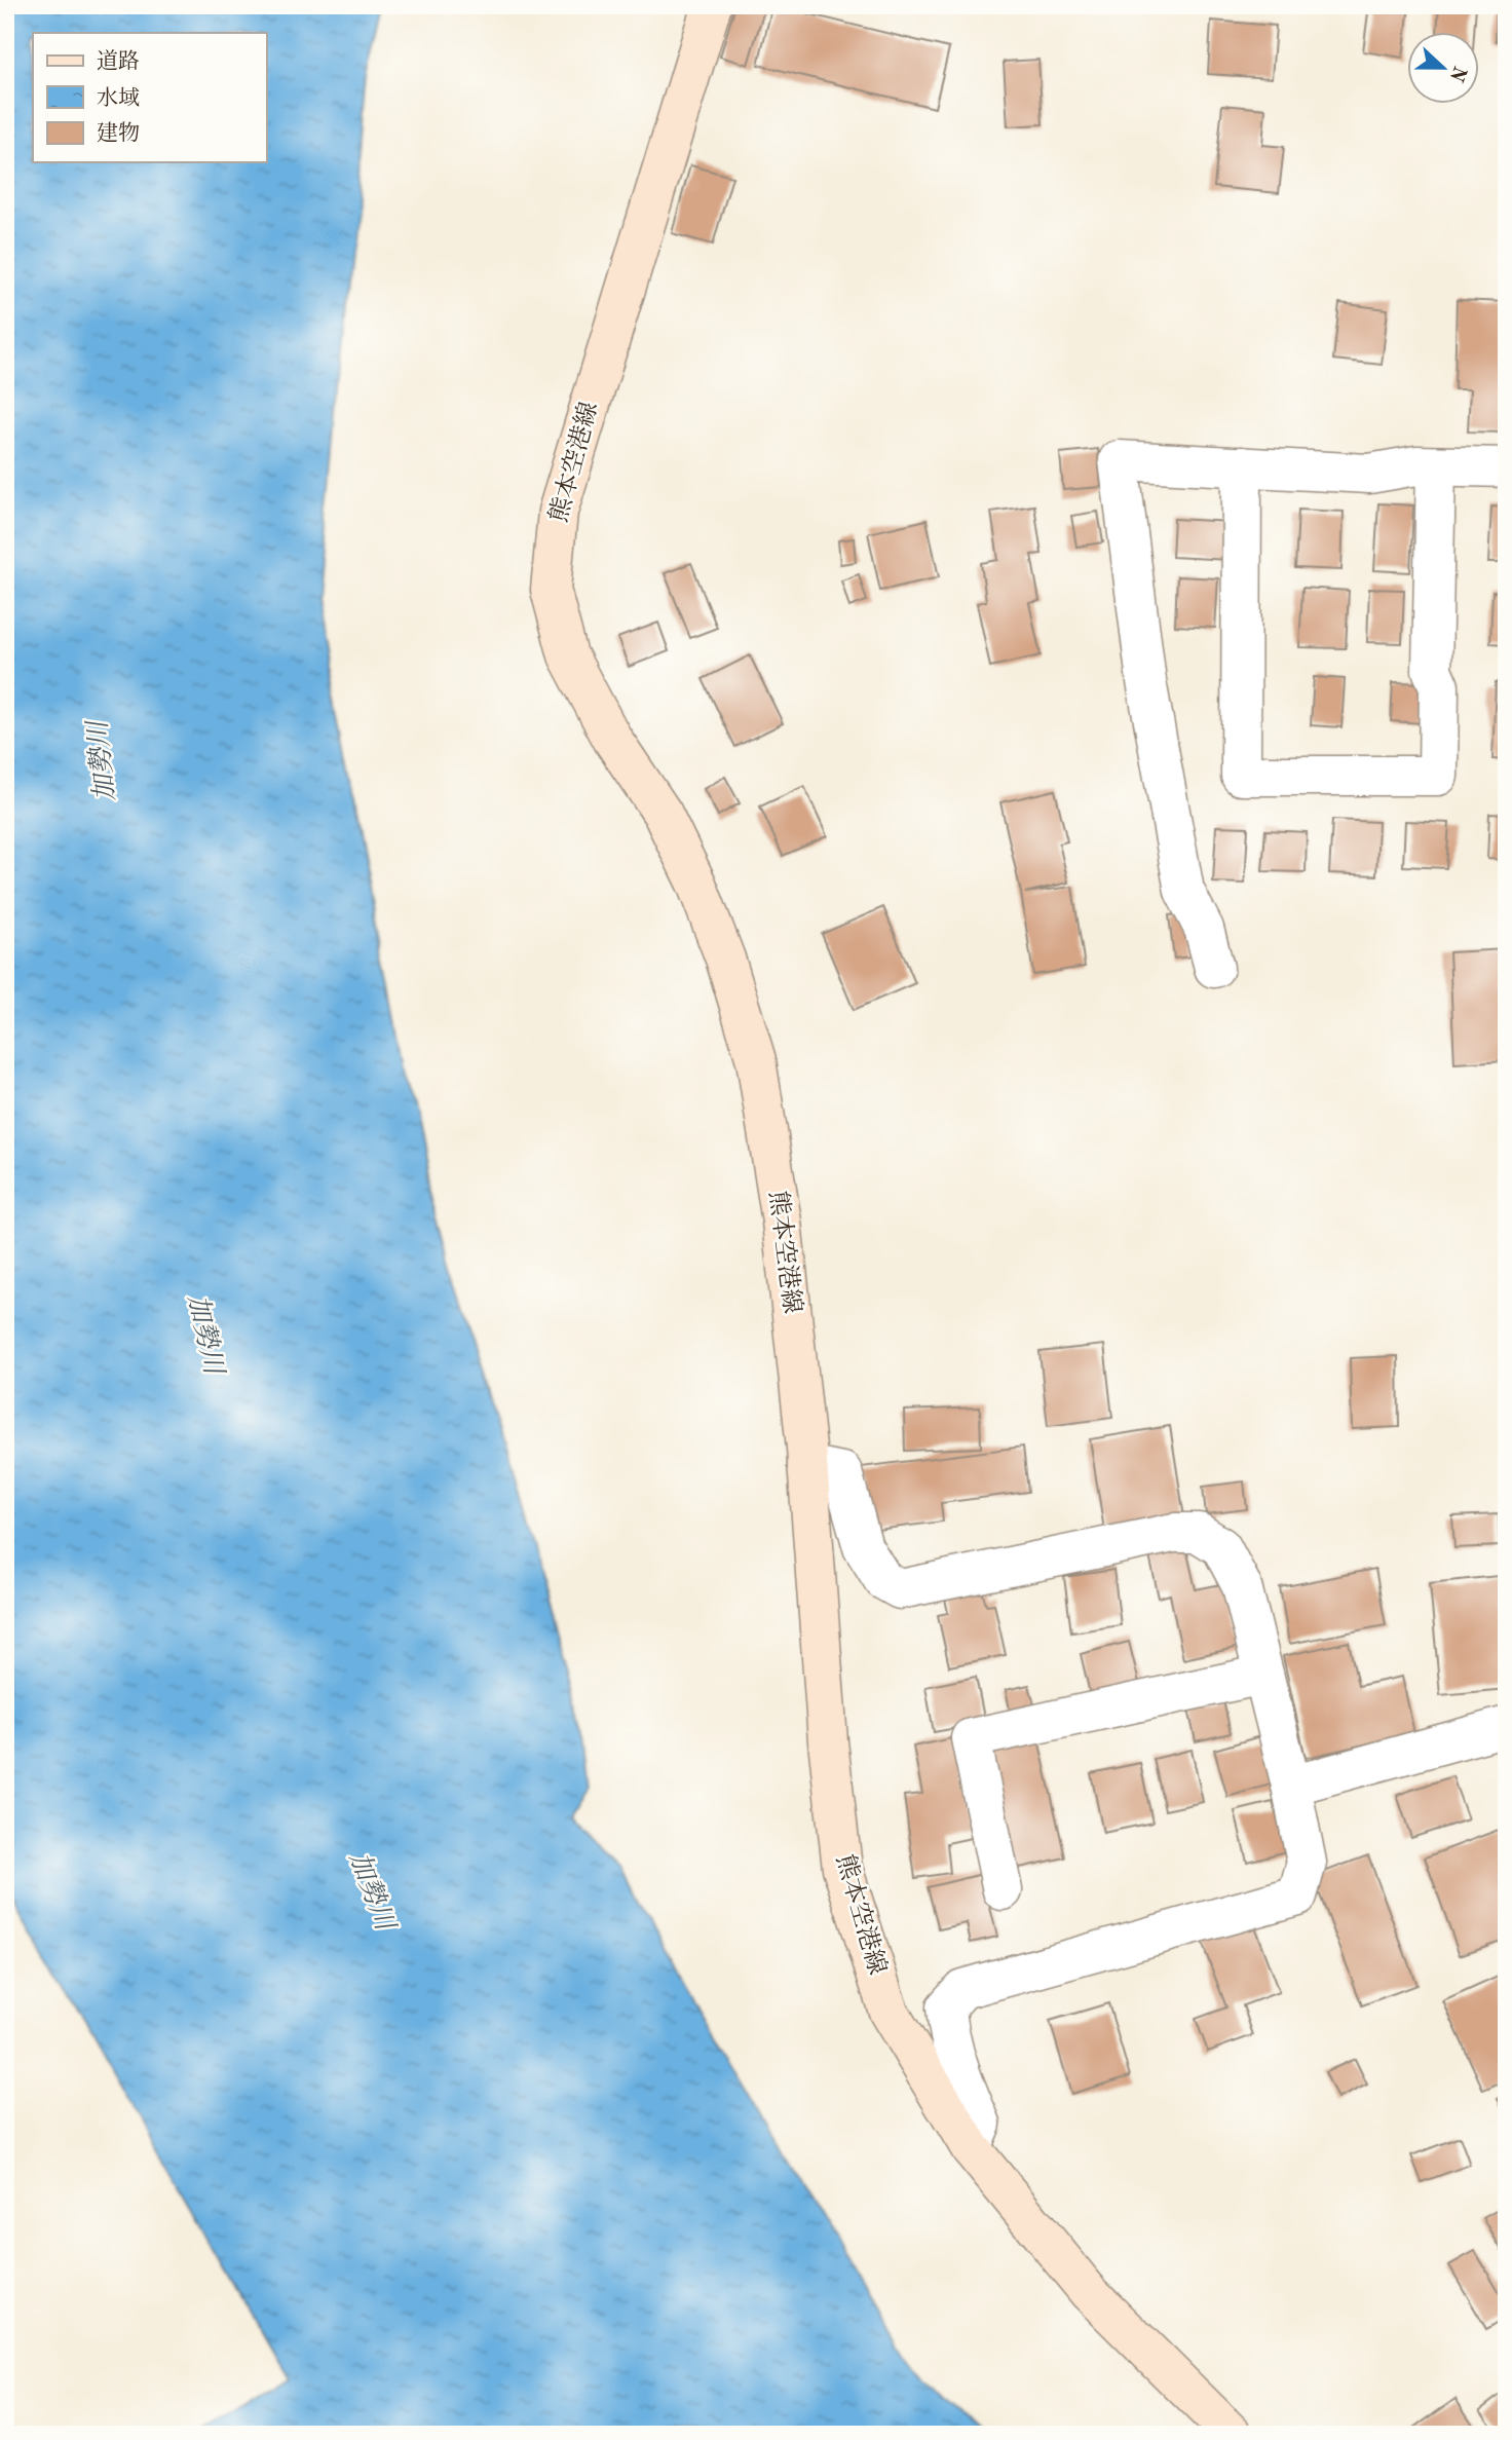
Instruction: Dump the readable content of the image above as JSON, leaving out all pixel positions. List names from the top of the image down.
{
  "streets": {
    "main road": ["熊本空港線"]
  },
  "water": ["加勢川"],
  "legend": ["道路", "水域", "建物"],
  "north": "right"
}
